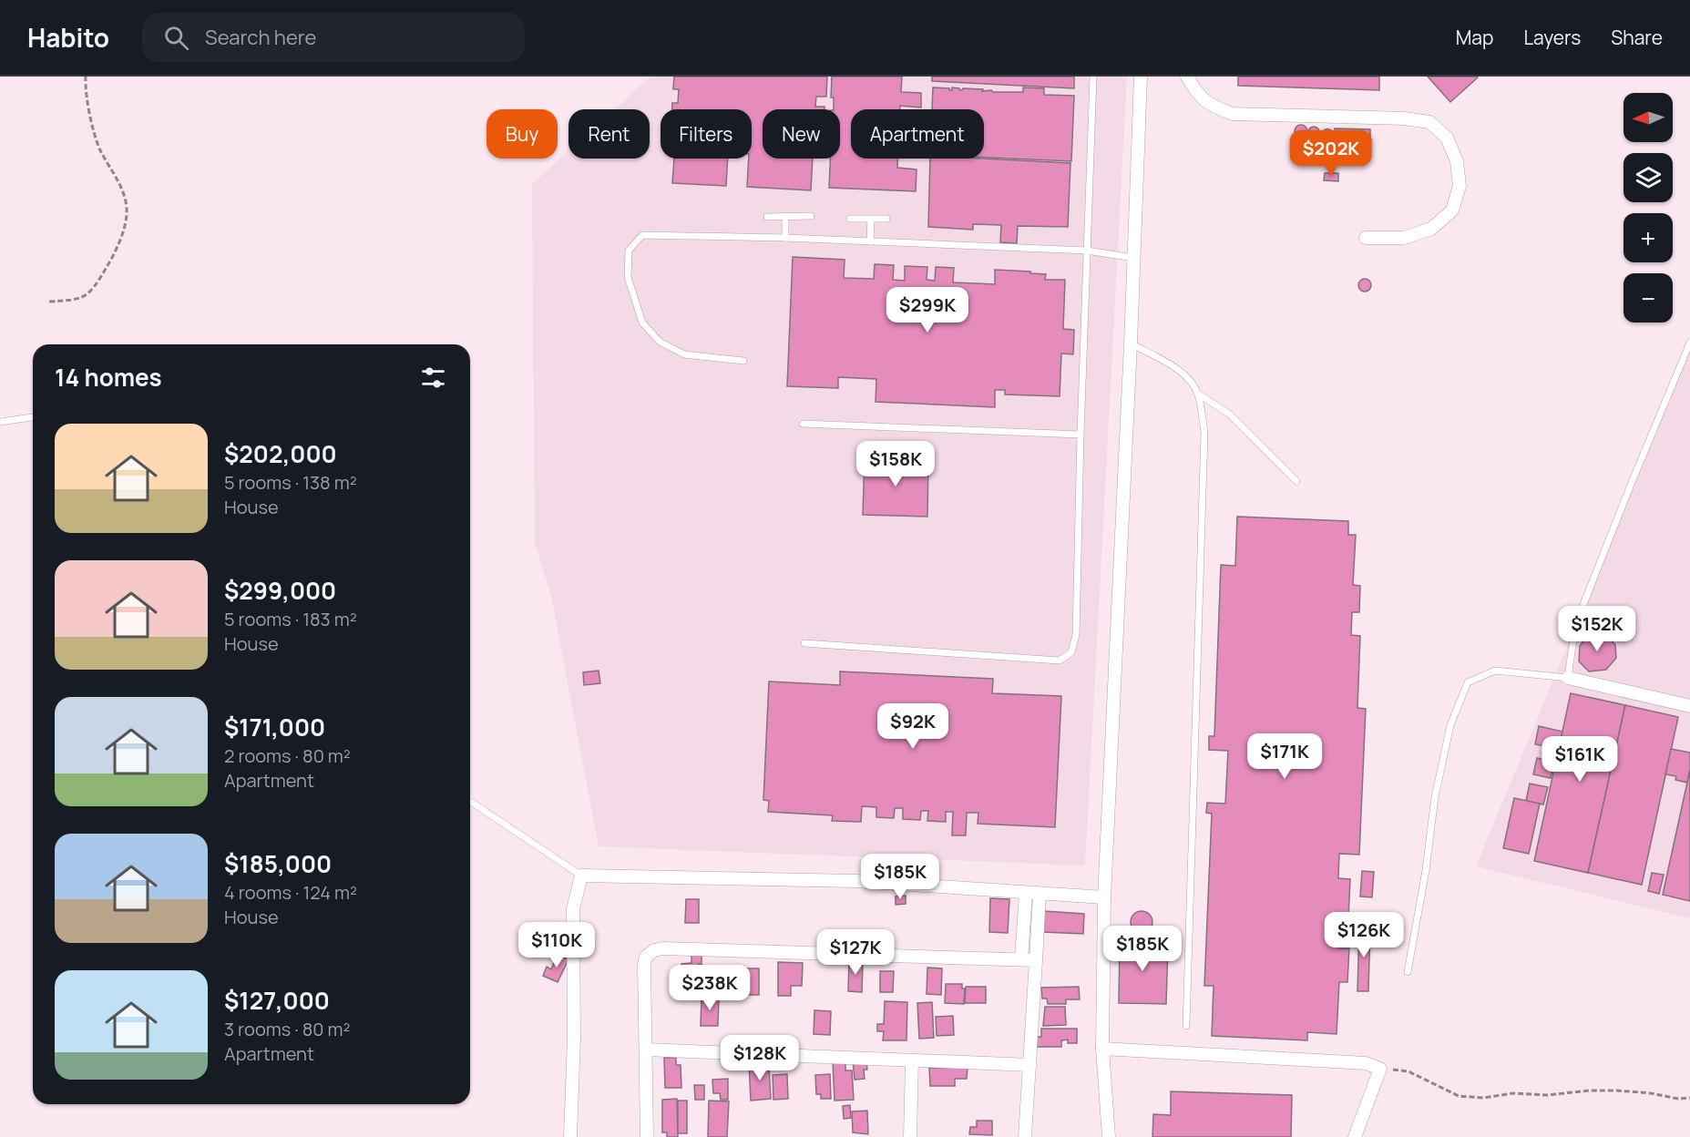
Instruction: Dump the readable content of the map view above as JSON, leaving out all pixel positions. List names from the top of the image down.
{
  "north": "left",
  "page": {
    "header": "Habito",
    "search": "Search here",
    "nav": ["Map", "Layers", "Share"],
    "map_buttons": ["+", "−"],
    "chip": [
      "Buy",
      "Rent",
      "Filters",
      "New",
      "Apartment"
    ],
    "price": [
      "$202K",
      "$299K",
      "$158K",
      "$152K",
      "$92K",
      "$171K",
      "$161K",
      "$185K",
      "$126K",
      "$110K",
      "$185K",
      "$127K",
      "$238K",
      "$128K"
    ],
    "heading": "14 homes",
    "list": [
      {
        "name": "$202,000",
        "note": "5 rooms · 138 m² · House"
      },
      {
        "name": "$299,000",
        "note": "5 rooms · 183 m² · House"
      },
      {
        "name": "$171,000",
        "note": "2 rooms · 80 m² · Apartment"
      },
      {
        "name": "$185,000",
        "note": "4 rooms · 124 m² · House"
      },
      {
        "name": "$127,000",
        "note": "3 rooms · 80 m² · Apartment"
      }
    ]
  }
}
